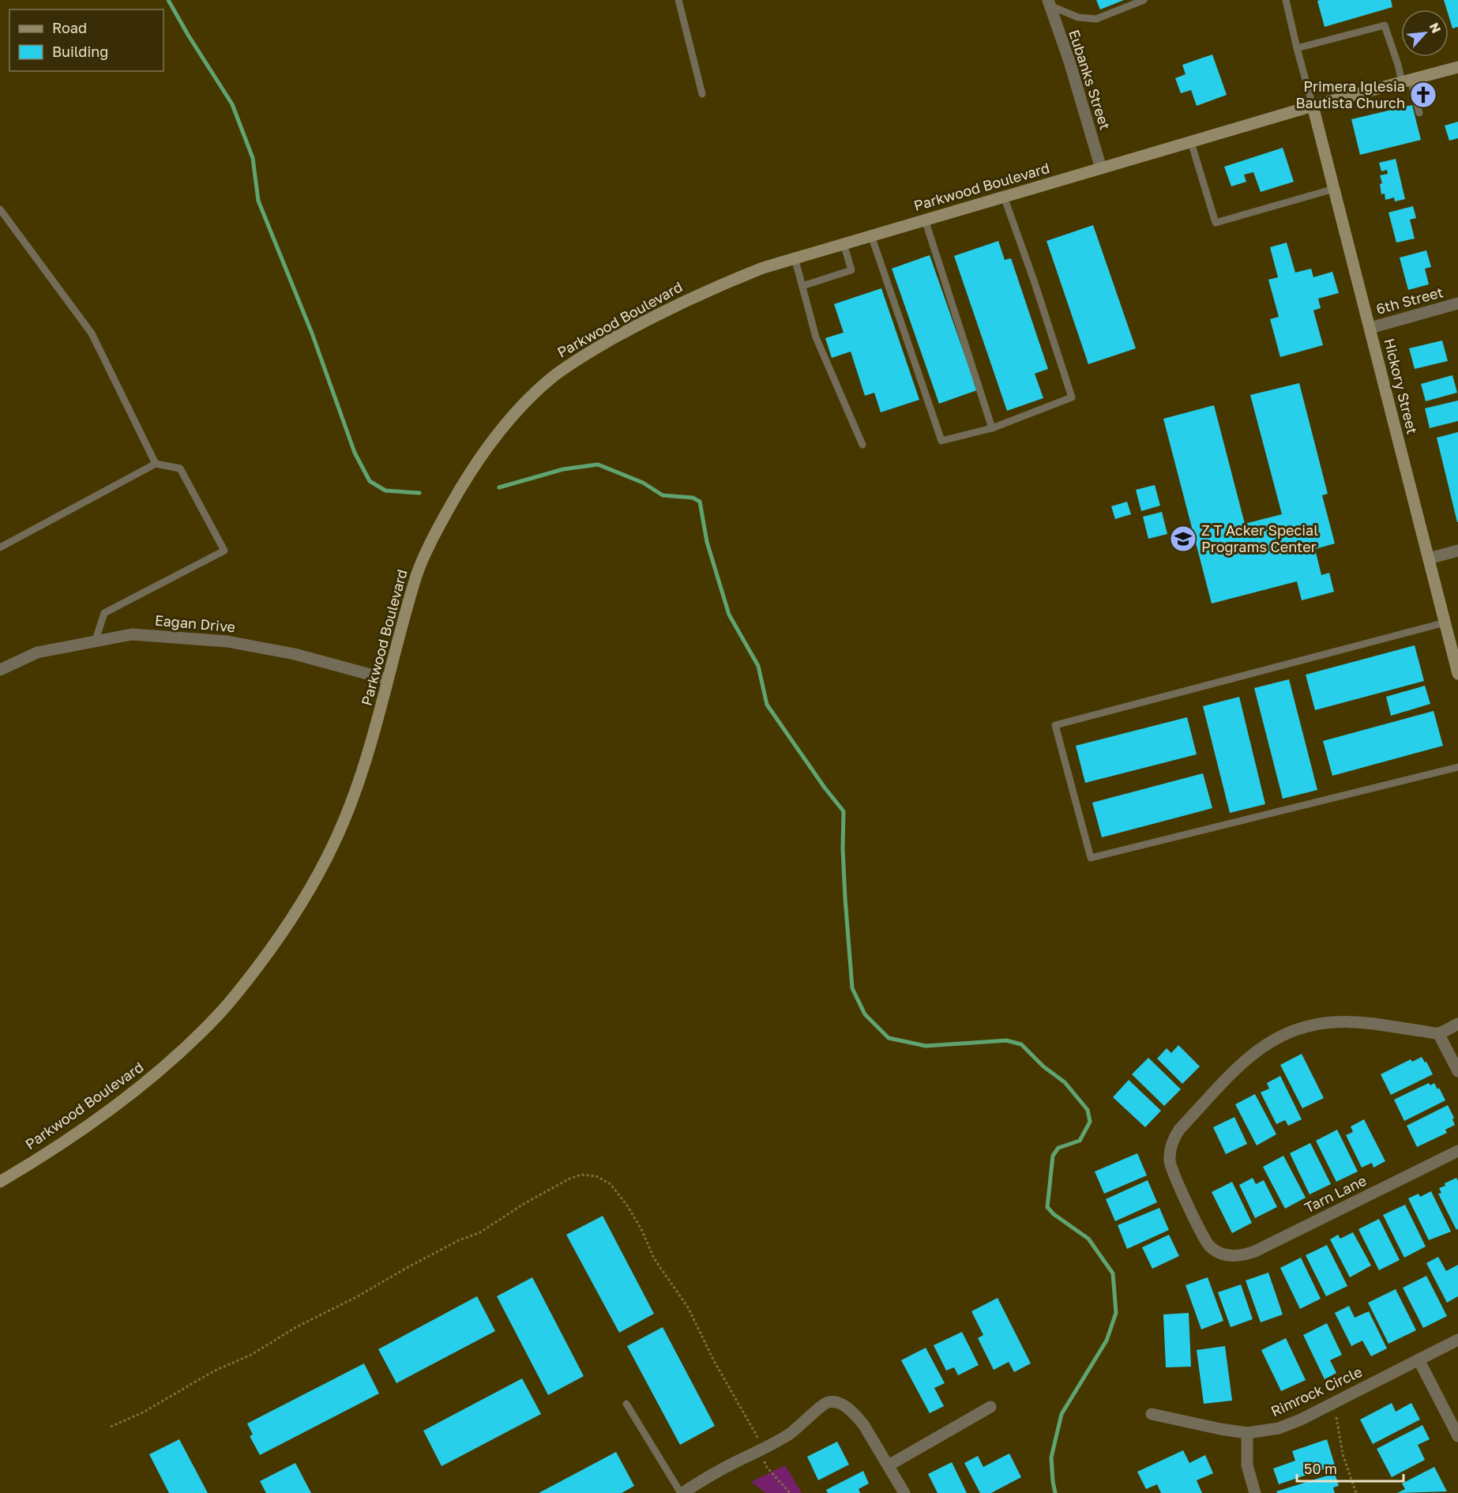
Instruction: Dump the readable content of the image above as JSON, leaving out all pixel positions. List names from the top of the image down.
{
  "streets": {
    "main road": ["Parkwood Boulevard", "Hickory Street"],
    "street": [
      "Eubanks Street",
      "6th Street",
      "Eagan Drive",
      "Tarn Lane",
      "Rimrock Circle"
    ]
  },
  "crossings": [
    ["Eubanks Street", "Parkwood Boulevard"],
    ["Parkwood Boulevard", "Hickory Street"],
    ["Parkwood Boulevard", "Eagan Drive"],
    ["6th Street", "Hickory Street"]
  ],
  "places": {
    "church": ["Primera Iglesia Bautista Church"],
    "school or university": ["Z T Acker Special Programs Center"]
  },
  "legend": ["Road", "Building"],
  "scale_bar": "50 m",
  "north": "top right"
}
